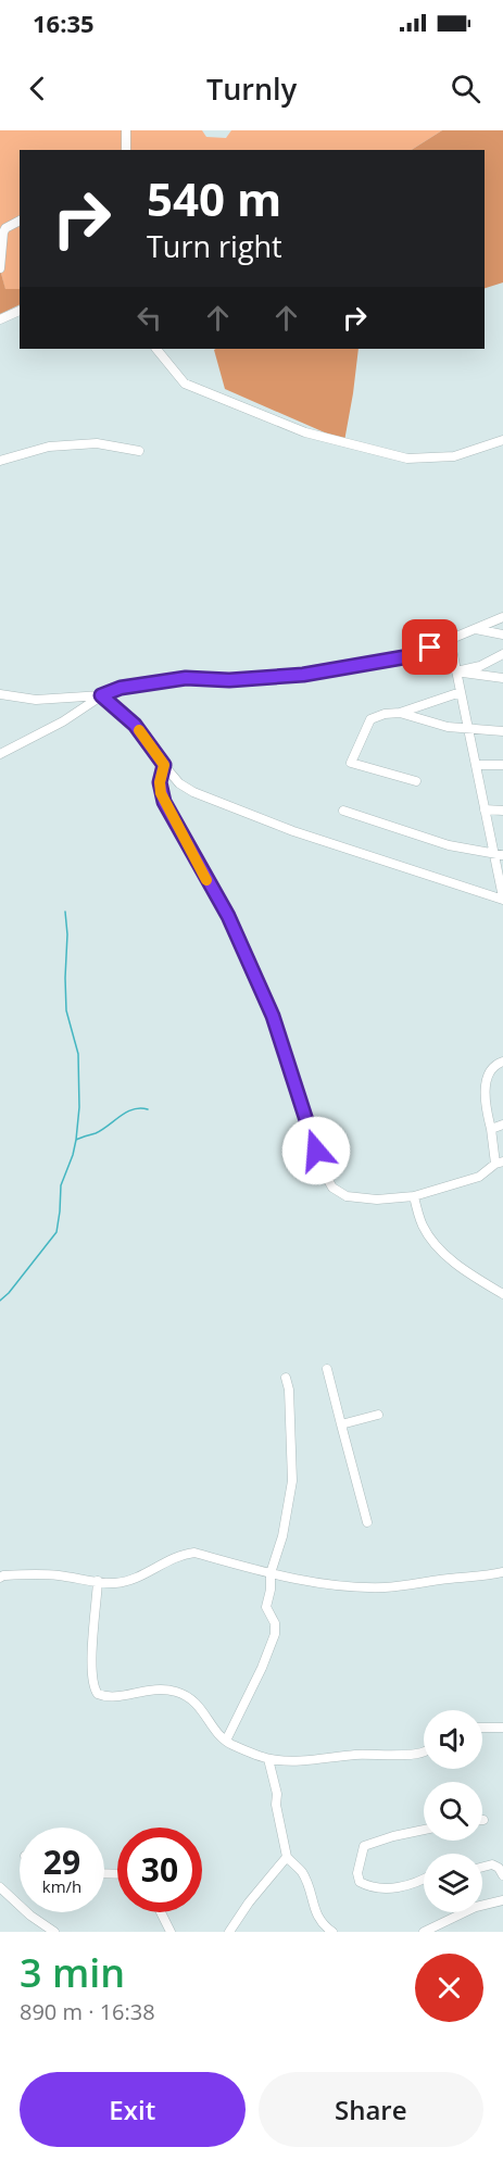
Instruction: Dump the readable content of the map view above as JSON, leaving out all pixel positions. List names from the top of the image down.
{
  "page": {
    "status": "16:35",
    "header": "Turnly",
    "turn": ["540 m", "Turn right"],
    "speed": "29 km/h",
    "limit": "30",
    "heading": ["3 min", "890 m · 16:38"],
    "buttons": ["Exit", "Share"]
  }
}
